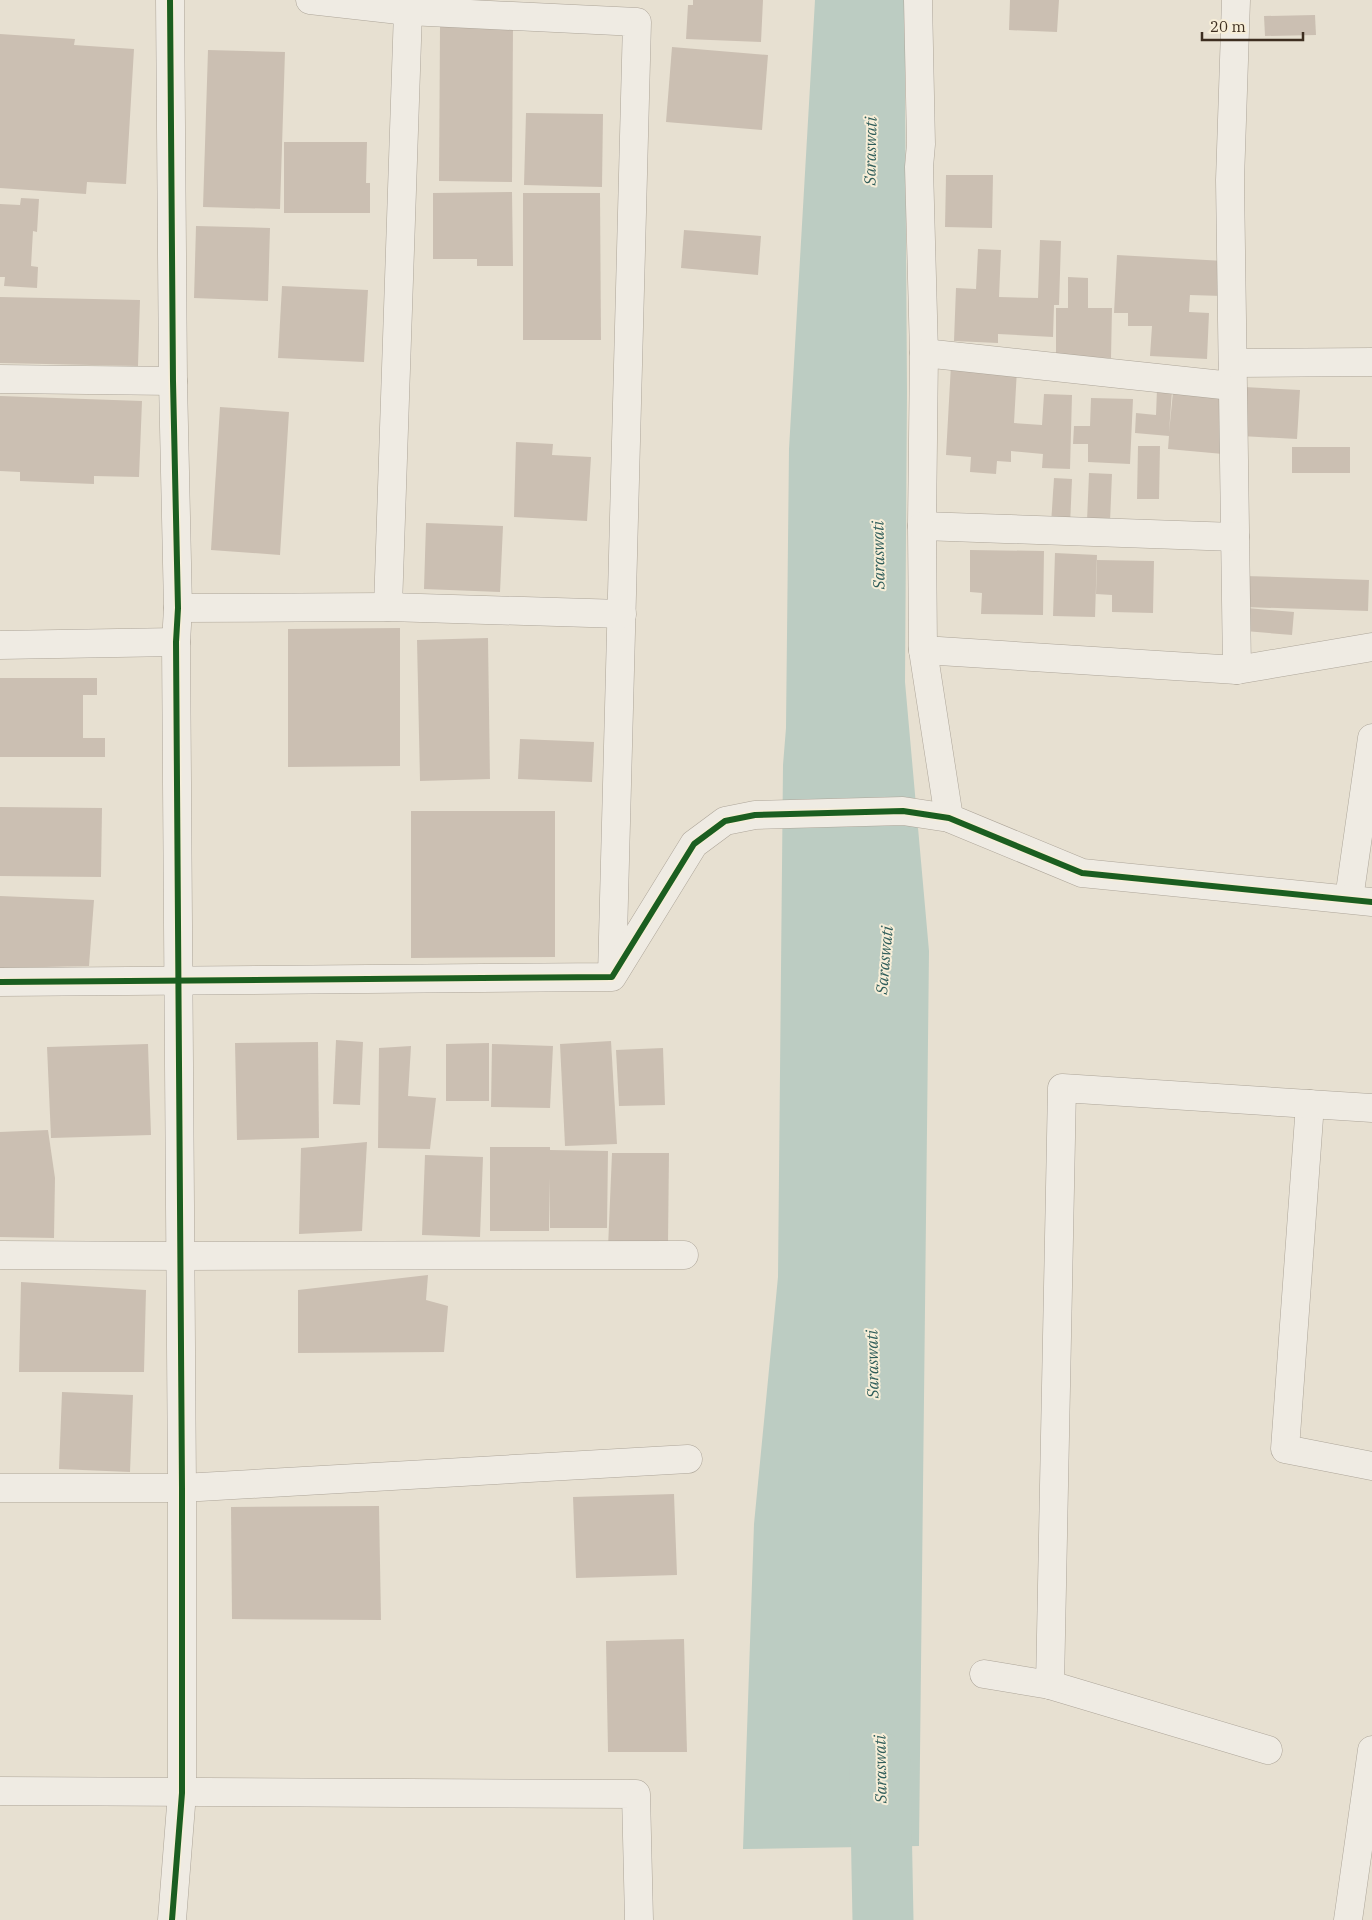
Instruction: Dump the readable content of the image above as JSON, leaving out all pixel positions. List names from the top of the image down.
{
  "water": ["Saraswati"],
  "scale_bar": "20 m"
}
